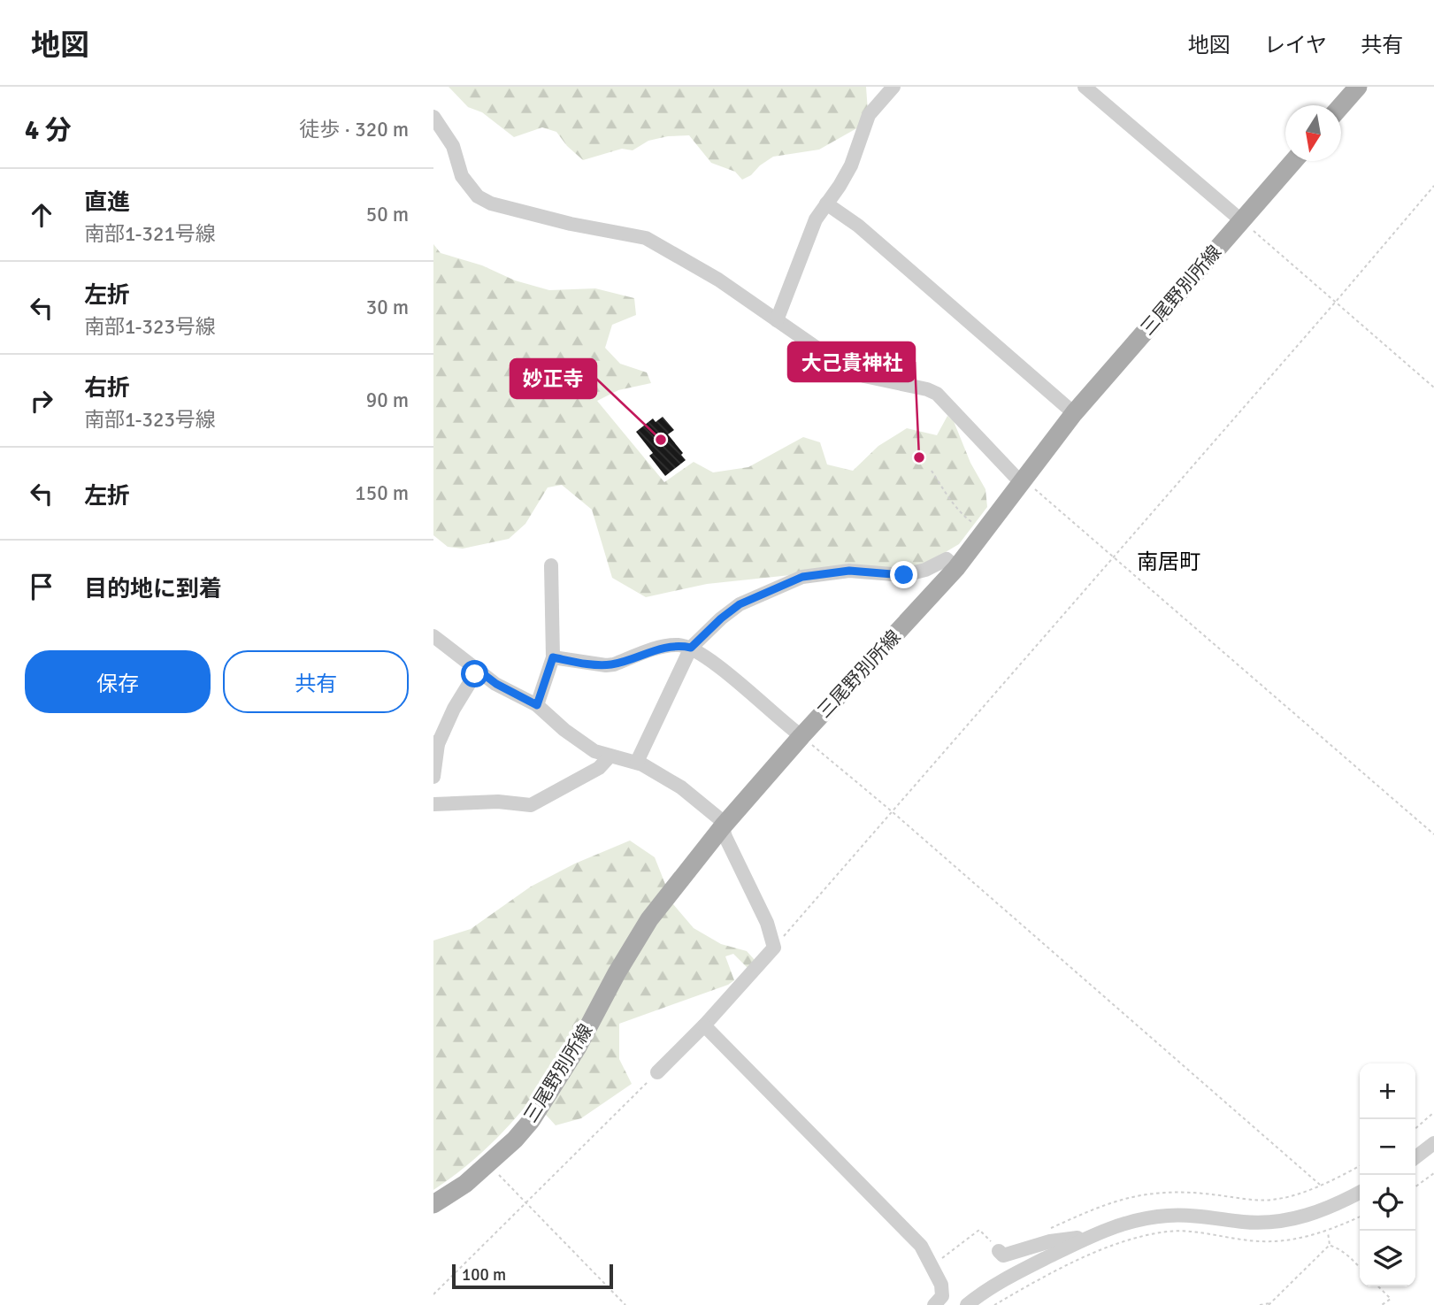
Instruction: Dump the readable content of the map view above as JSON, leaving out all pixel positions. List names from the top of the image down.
{
  "streets": {
    "main road": ["三尾野別所線"]
  },
  "districts": ["南居町"],
  "places": ["妙正寺", "大己貴神社"],
  "scale_bar": "100 m",
  "north": "bottom",
  "page": {
    "header": "地図",
    "nav": ["地図", "レイヤ", "共有"],
    "heading": ["4 分", "徒歩 · 320 m"],
    "list": [
      ["直進", "南部1-321号線", "50 m"],
      ["左折", "南部1-323号線", "30 m"],
      ["右折", "南部1-323号線", "90 m"],
      ["左折", "150 m"],
      "目的地に到着"
    ],
    "buttons": ["保存", "共有"],
    "map_buttons": ["+", "−"],
    "scale": "100 m"
  }
}
